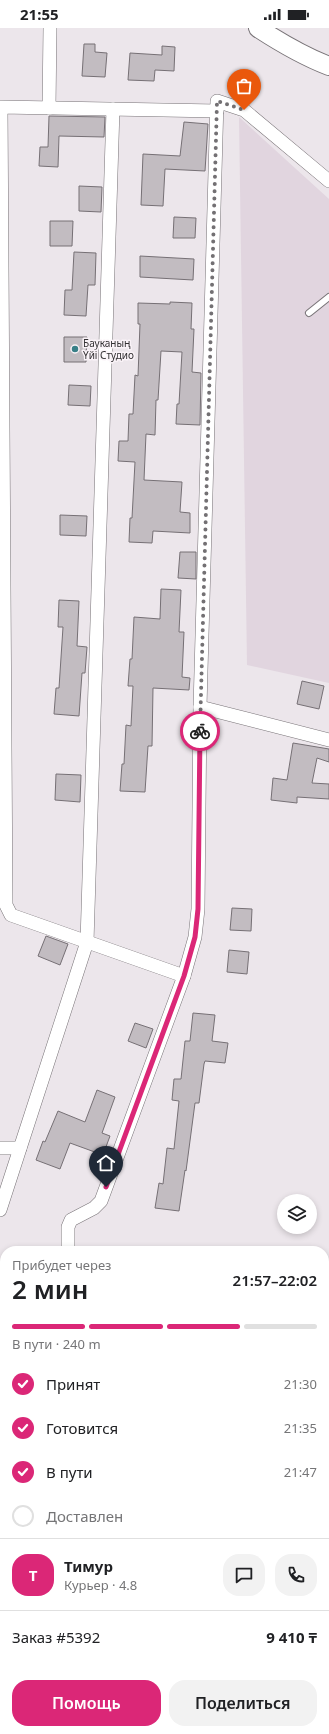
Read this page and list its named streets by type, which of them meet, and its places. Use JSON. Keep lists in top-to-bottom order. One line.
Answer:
{"places":["Бауканың Үйі Студио"],"page":{"status":"21:55","heading":["2 мин","Прибудет через","21:57–22:02"],"panel":["Тимур","Курьер · 4.8","Заказ #5392","9 410 ₸"],"bar":"В пути · 240 m","list":[["Принят","21:30"],["Готовится","21:35"],["В пути","21:47"],"Доставлен"],"round":"Т","buttons":["Помощь","Поделиться"]}}
